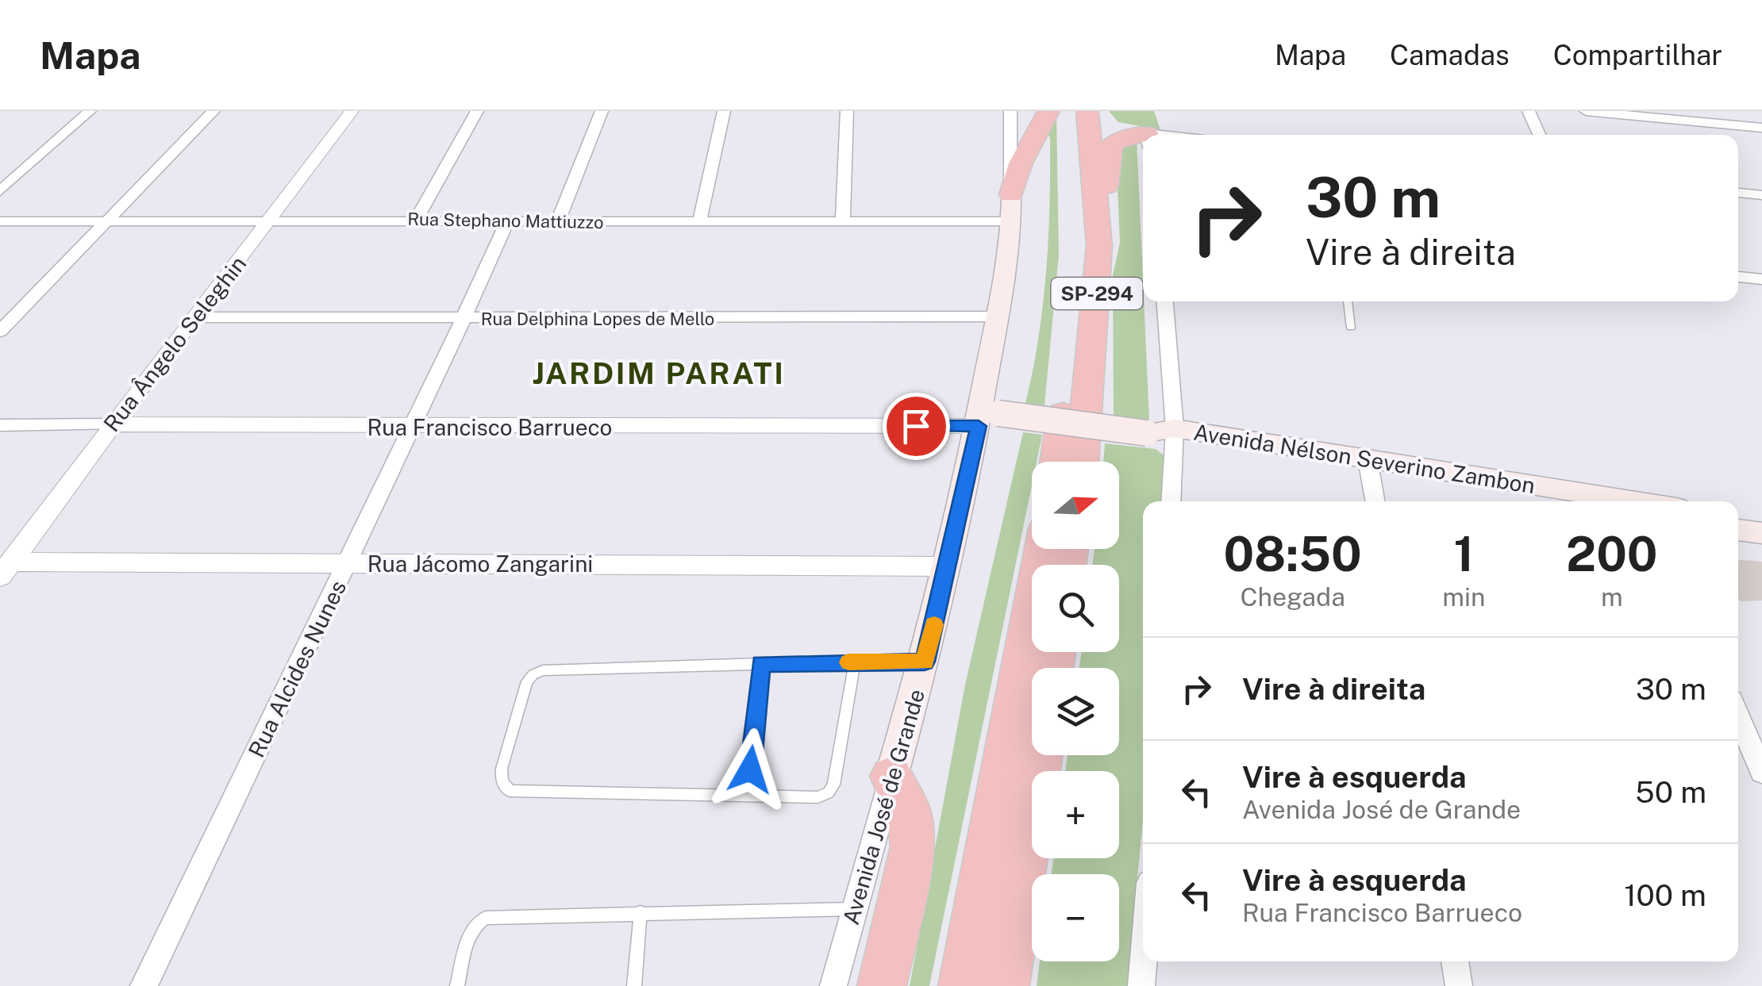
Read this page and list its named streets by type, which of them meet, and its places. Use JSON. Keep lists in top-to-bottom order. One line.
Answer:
{"streets":{"highway":["SP-294"],"main road":["Avenida Nélson Severino Zambon","Avenida José de Grande"],"street":["Rua Stephano Mattiuzzo","Rua Delphina Lopes de Mello","Rua Ângelo Seleghin","Rua Francisco Barrueco","Rua Jácomo Zangarini","Rua Alcides Nunes"]},"crossings":[["Rua Stephano Mattiuzzo","Rua Ângelo Seleghin"],["Rua Stephano Mattiuzzo","Rua Alcides Nunes"],["Rua Stephano Mattiuzzo","Avenida José de Grande"],["Rua Delphina Lopes de Mello","Rua Ângelo Seleghin"],["Rua Delphina Lopes de Mello","Rua Alcides Nunes"],["Rua Delphina Lopes de Mello","Avenida José de Grande"],["Rua Ângelo Seleghin","Rua Francisco Barrueco"],["Rua Ângelo Seleghin","Rua Jácomo Zangarini"],["Rua Francisco Barrueco","Avenida Nélson Severino Zambon"],["Rua Francisco Barrueco","Rua Alcides Nunes"],["Rua Francisco Barrueco","Avenida José de Grande"],["Avenida Nélson Severino Zambon","Avenida José de Grande"],["Rua Jácomo Zangarini","Rua Alcides Nunes"],["Rua Jácomo Zangarini","Avenida José de Grande"]],"districts":["JARDIM PARATI"],"north":"right","page":{"header":"Mapa","nav":["Mapa","Camadas","Compartilhar"],"turn":["30 m","Vire à direita"],"map_buttons":["+","−"],"eta":["08:50","Chegada","1","min","200","m"],"list":[{"name":"Vire à direita","value":"30 m"},{"name":"Vire à esquerda","note":"Avenida José de Grande","value":"50 m"},{"name":"Vire à esquerda","note":"Rua Francisco Barrueco","value":"100 m"}]}}
